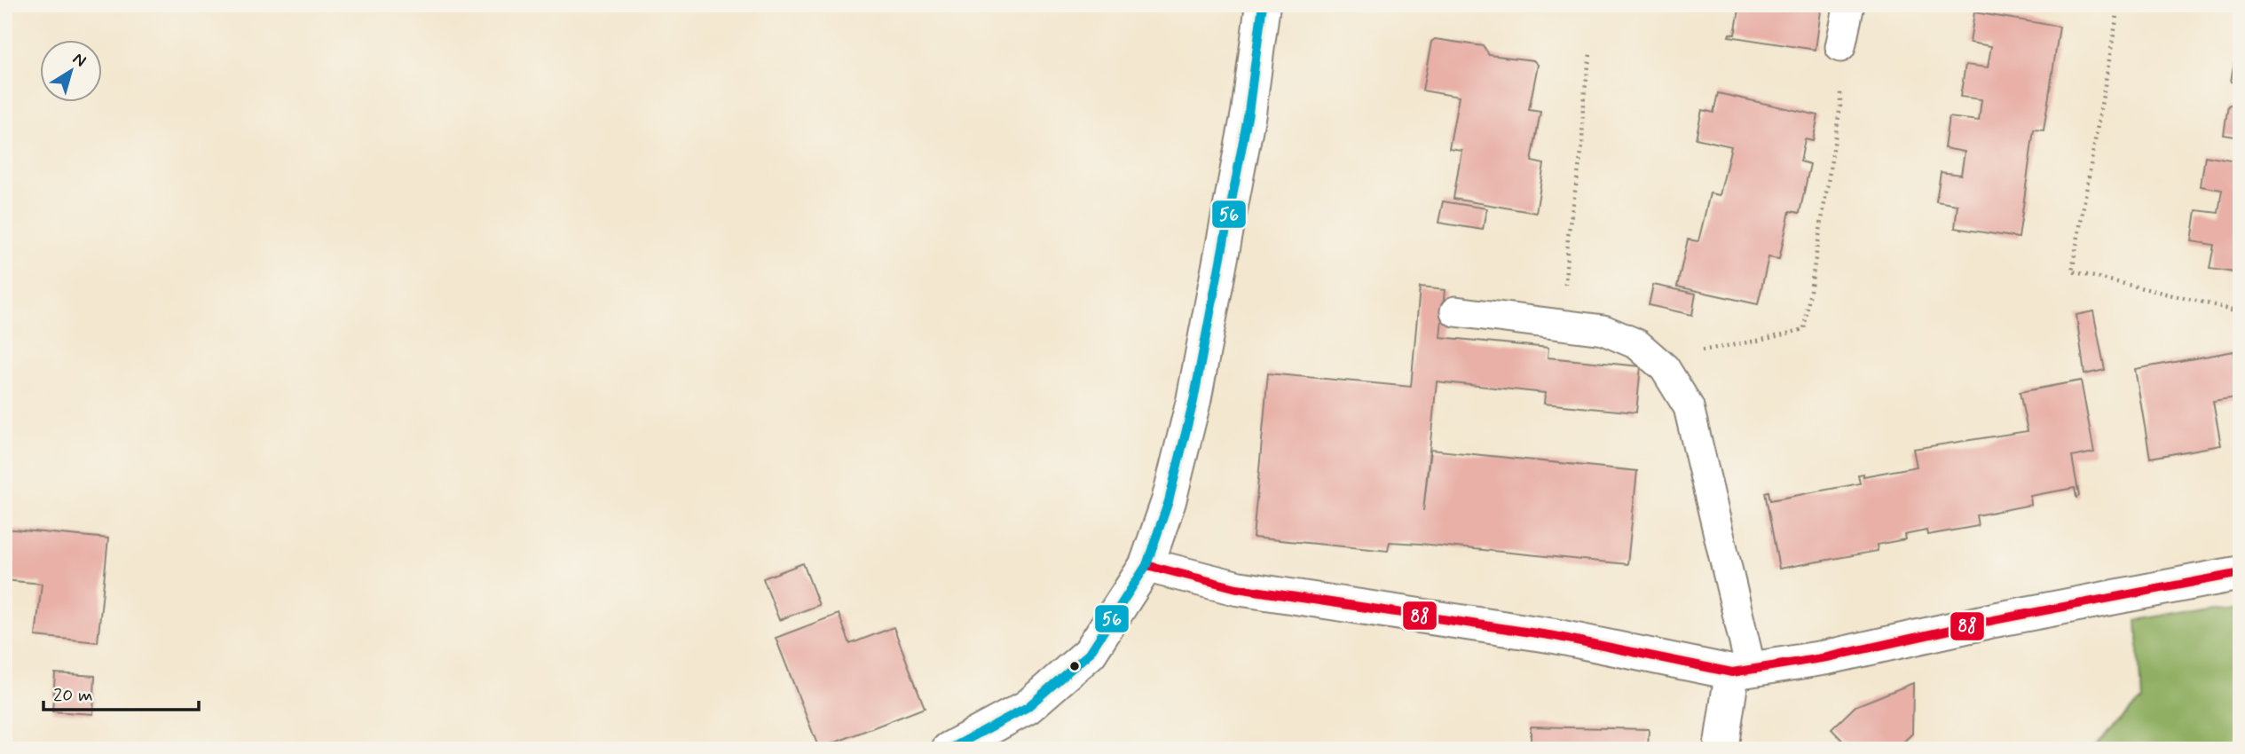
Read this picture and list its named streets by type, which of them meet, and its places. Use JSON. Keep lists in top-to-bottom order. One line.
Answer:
{"lines":["transit line 56","transit line 88"],"scale_bar":"20 m","north":"top right"}
